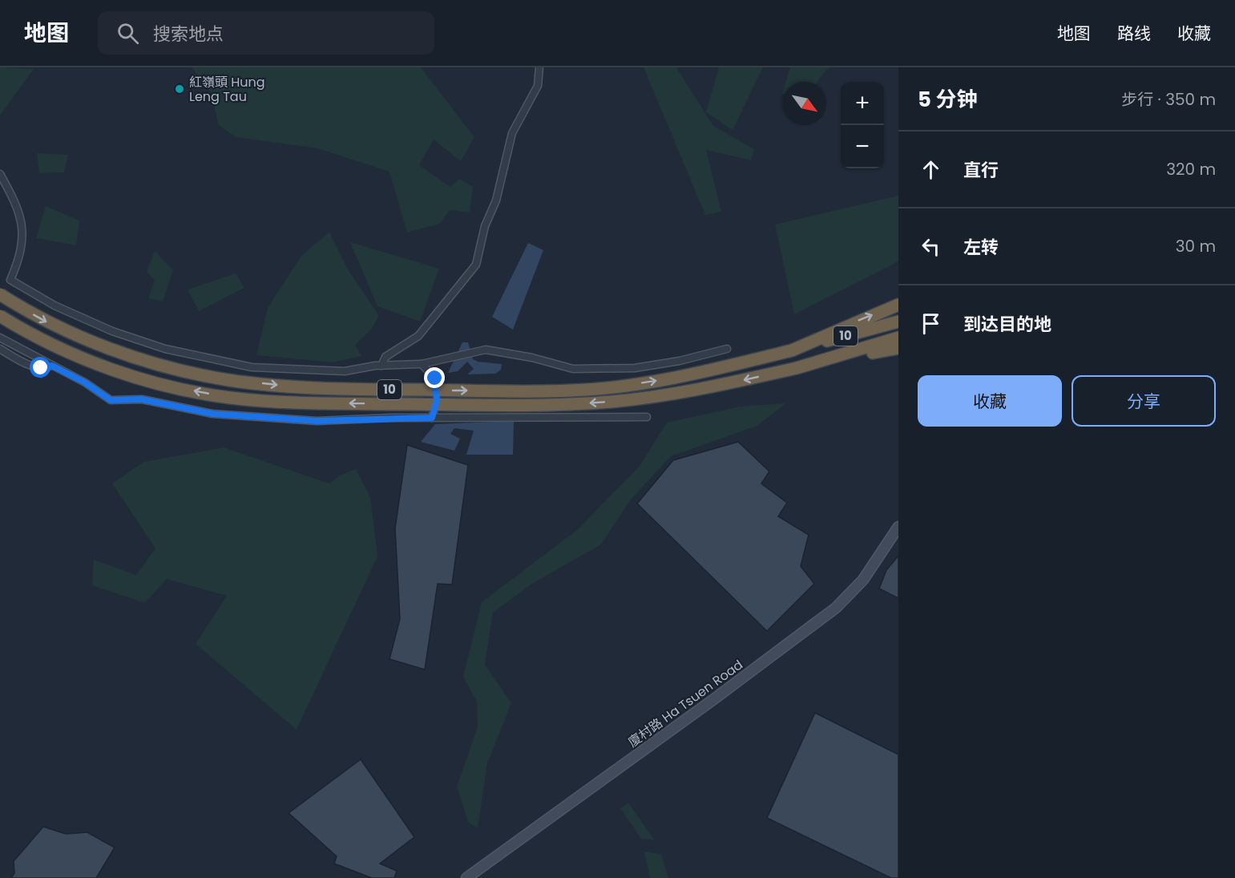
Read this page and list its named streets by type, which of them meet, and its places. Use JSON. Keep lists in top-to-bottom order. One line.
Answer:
{"streets":{"highway":["10"],"street":["廈村路 Ha Tsuen Road"]},"places":["紅嶺頭 Hung Leng Tau"],"north":"bottom right","page":{"header":"地图","search":"搜索地点","nav":["地图","路线","收藏"],"heading":["5 分钟","步行 · 350 m"],"map_buttons":["+","−"],"list":[["直行","320 m"],["左转","30 m"],"到达目的地"],"buttons":["收藏","分享"]}}
